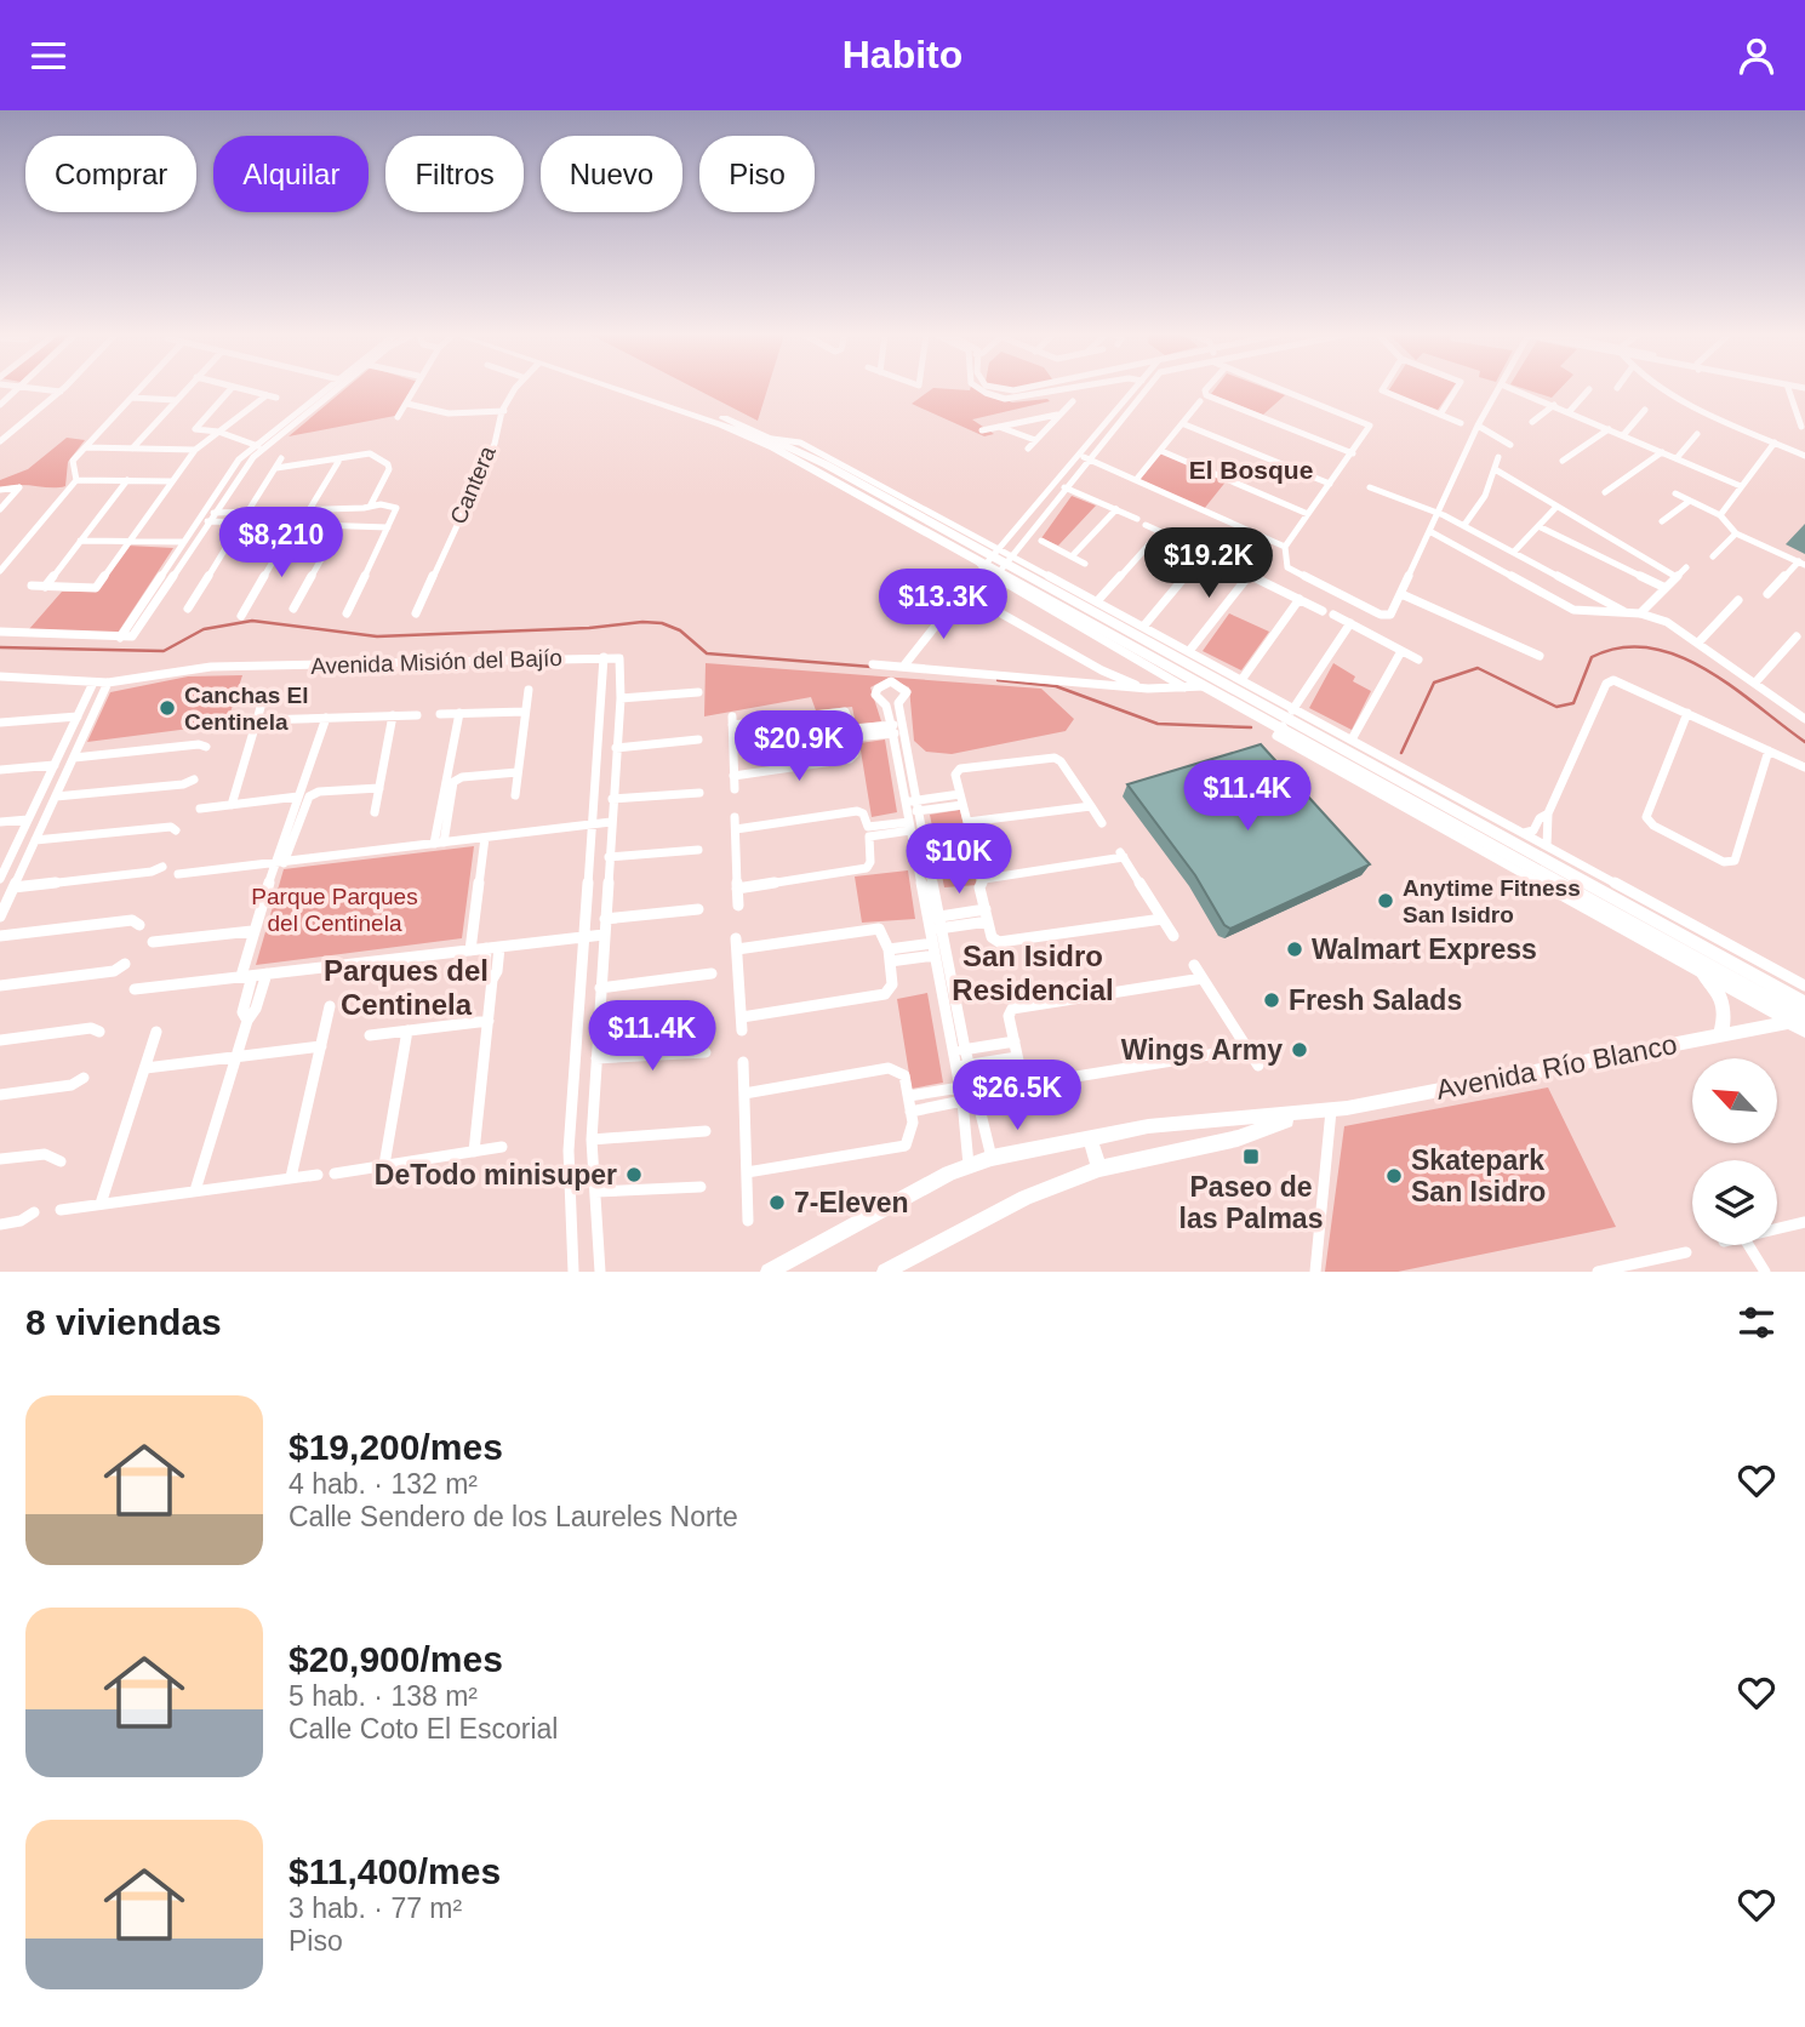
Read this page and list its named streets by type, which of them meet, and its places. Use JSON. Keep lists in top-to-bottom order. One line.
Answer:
{"streets":{"main road":["Avenida Río Blanco"],"street":["Cantera","Avenida Misión del Bajío"]},"districts":["El Bosque","San Isidro Residencial","Parques del Centinela"],"parks":["Parque Parques del Centinela"],"places":{"other":["Canchas El Centinela","Anytime Fitness San Isidro","Walmart Express","Fresh Salads","Wings Army","DeTodo minisuper","Skatepark San Isidro","7-Eleven"],"transit":["Paseo de las Palmas"]},"north":"top left","page":{"header":"Habito","chip":["Comprar","Alquilar","Filtros","Nuevo","Piso"],"price":["$8,210","$19.2K","$13.3K","$20.9K","$11.4K","$10K","$11.4K","$26.5K"],"heading":"8 viviendas","list":[{"name":"$19,200/mes","note":"4 hab. · 132 m² · Calle Sendero de los Laureles Norte"},{"name":"$20,900/mes","note":"5 hab. · 138 m² · Calle Coto El Escorial"},{"name":"$11,400/mes","note":"3 hab. · 77 m² · Piso"}]}}
